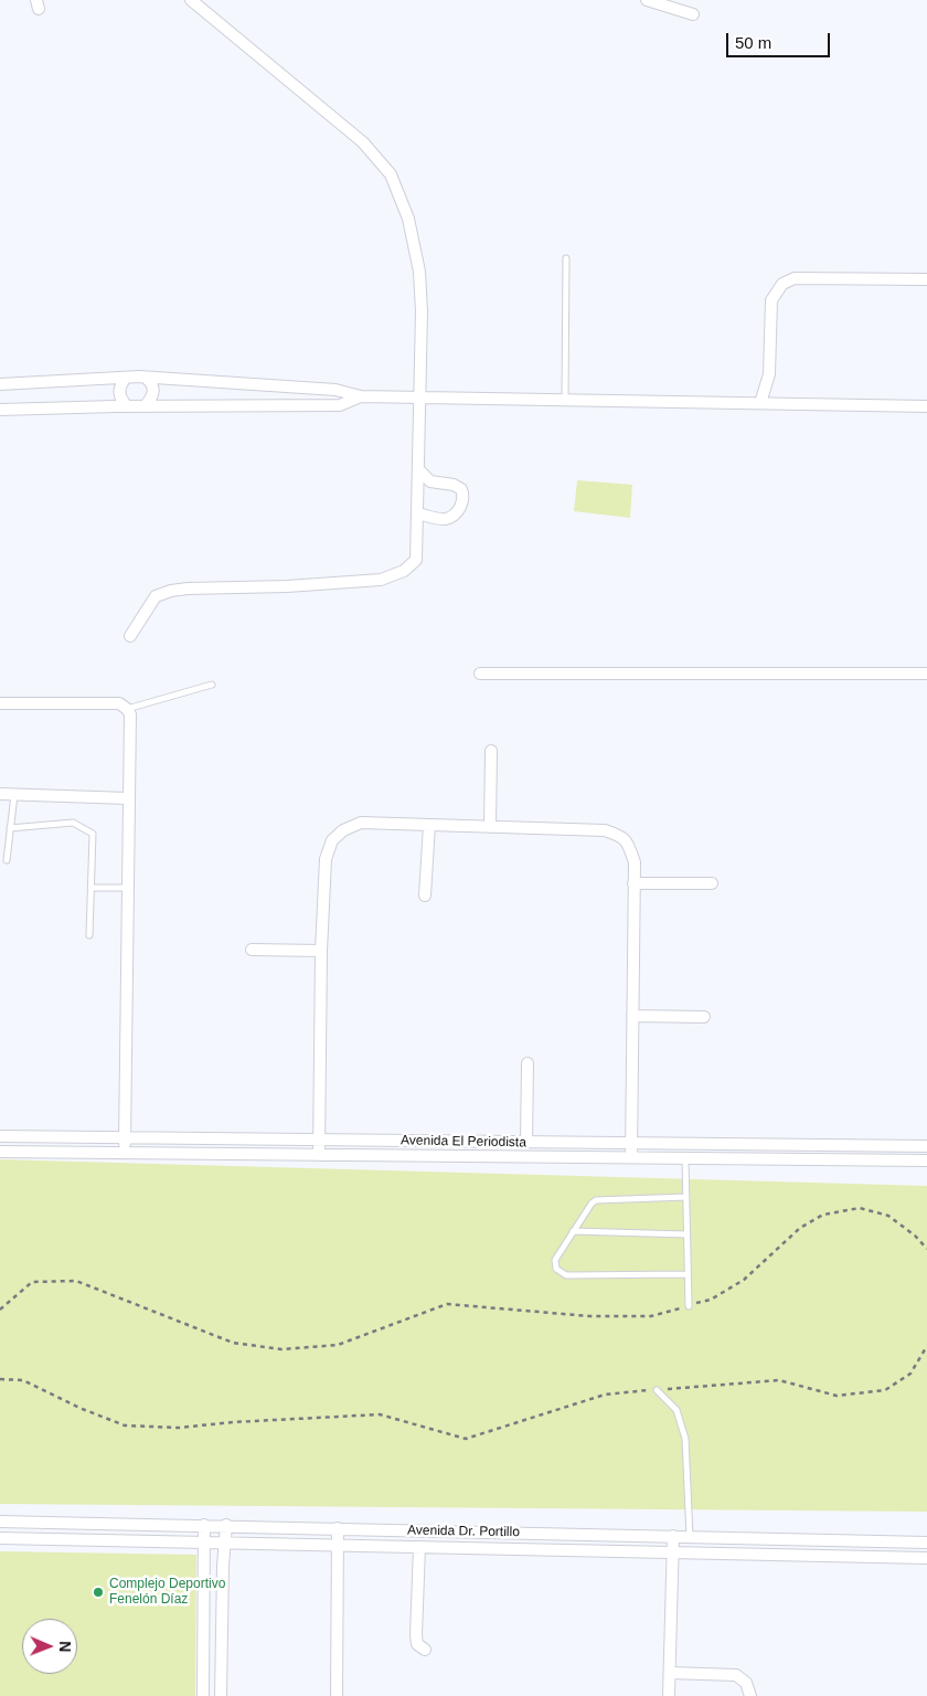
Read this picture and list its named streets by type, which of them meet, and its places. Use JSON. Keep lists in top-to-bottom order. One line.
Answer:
{"streets":{"street":["Avenida El Periodista","Avenida Dr. Portillo"]},"places":["Complejo Deportivo Fenelón Díaz"],"scale_bar":"50 m","north":"right"}
